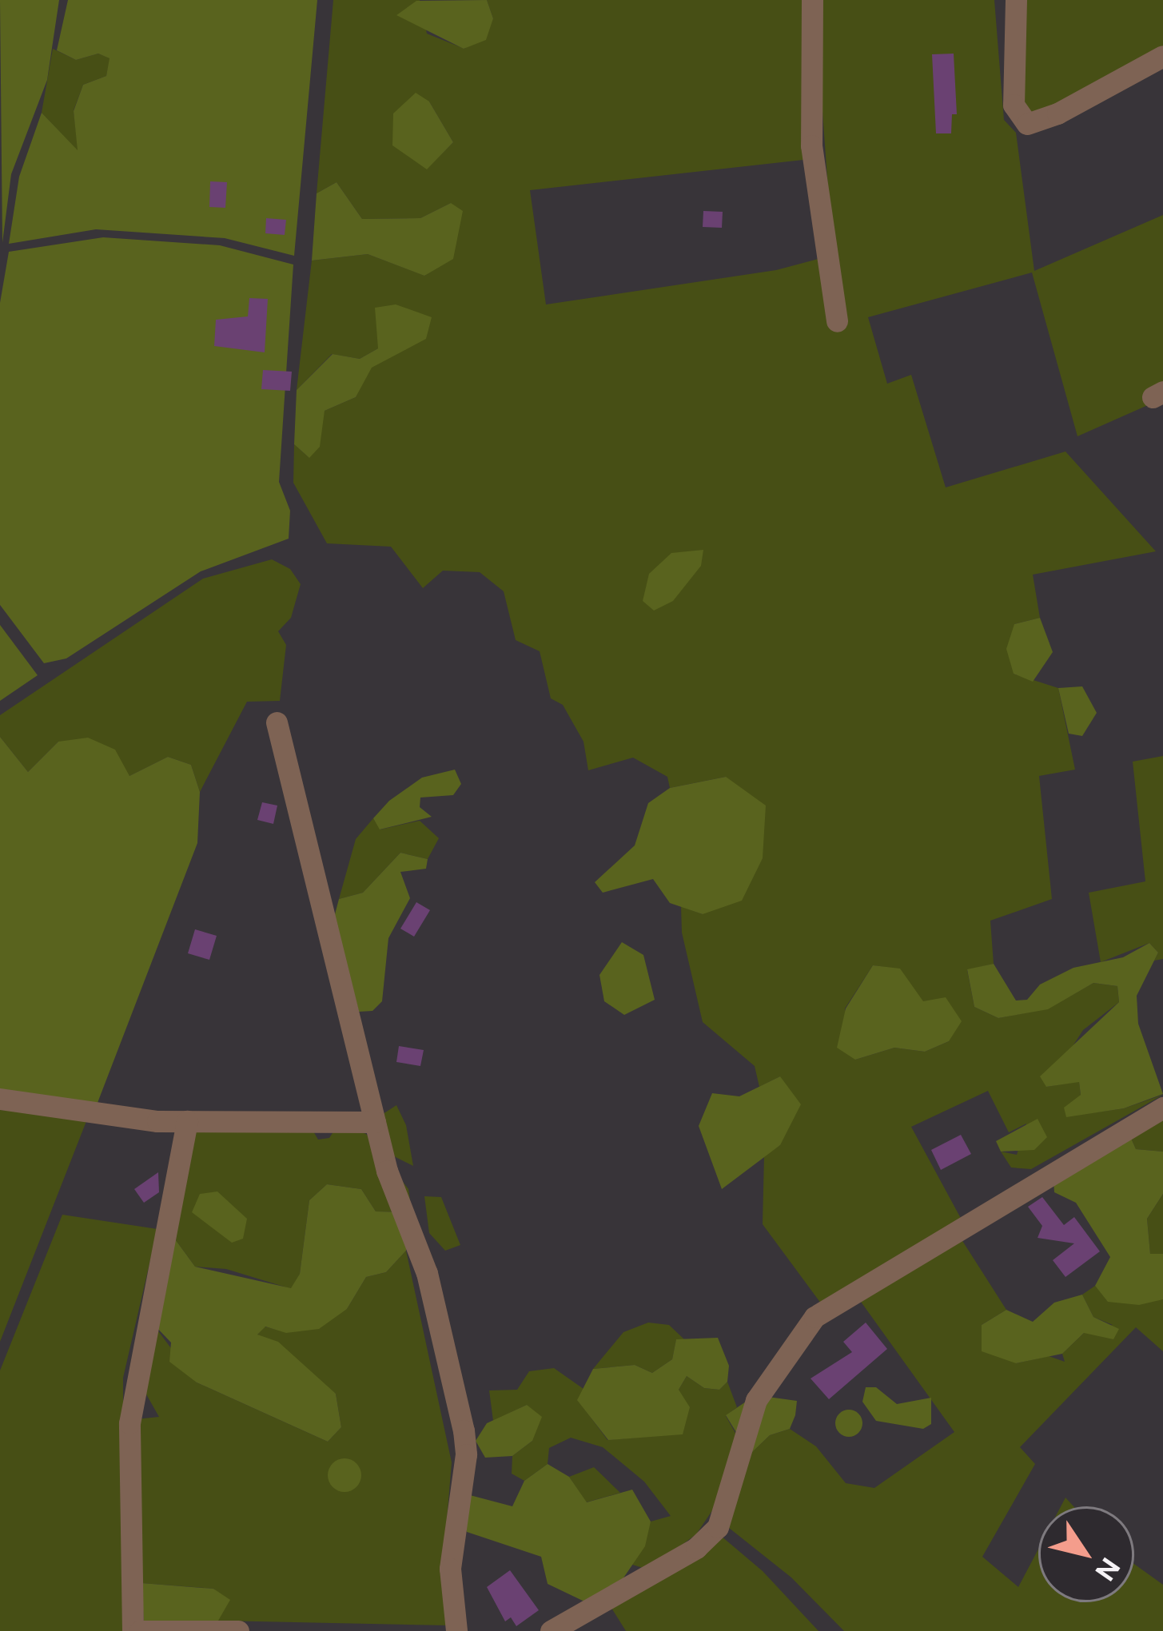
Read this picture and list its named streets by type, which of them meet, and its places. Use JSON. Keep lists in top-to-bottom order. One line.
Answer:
{"north":"bottom right"}
